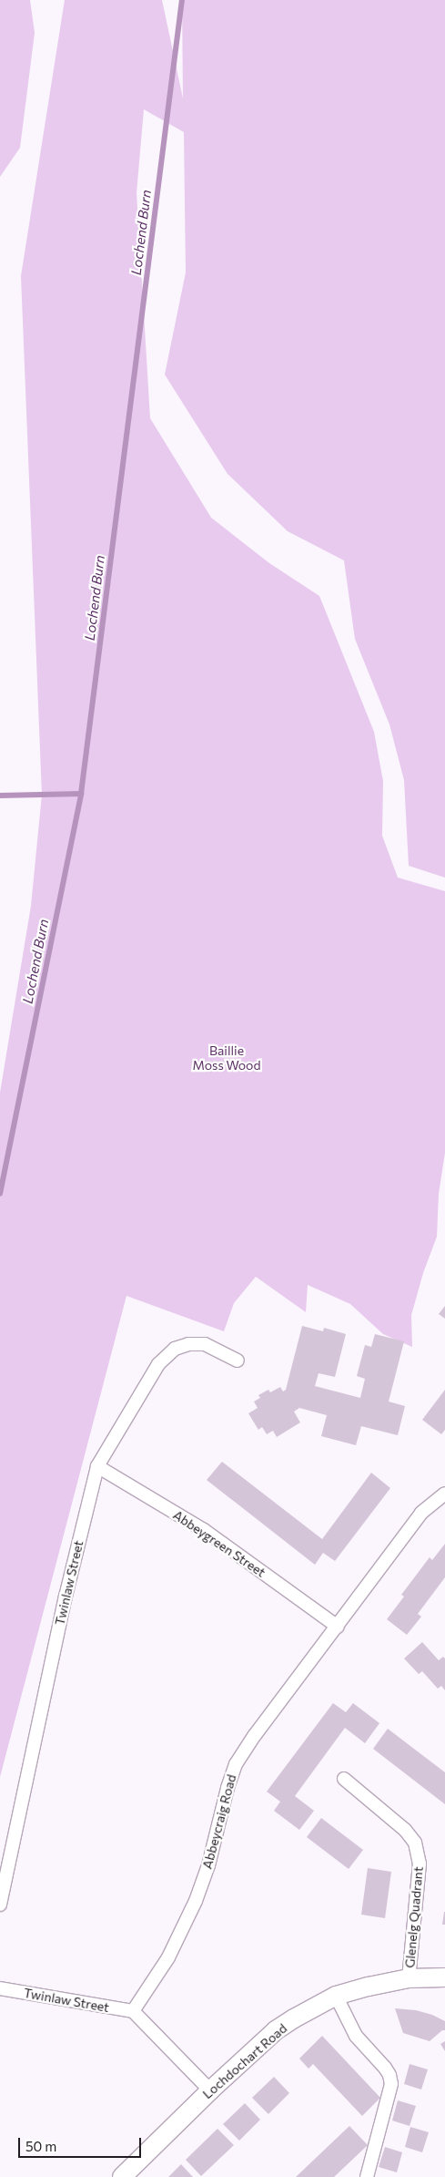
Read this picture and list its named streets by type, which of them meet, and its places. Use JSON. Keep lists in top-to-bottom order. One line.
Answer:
{"streets":{"street":["Abbeygreen Street","Twinlaw Street","Abbeycraig Road","Glenelg Quadrant","Lochdochart Road"]},"crossings":[["Abbeygreen Street","Twinlaw Street"],["Abbeygreen Street","Abbeycraig Road"],["Twinlaw Street","Abbeycraig Road"],["Glenelg Quadrant","Lochdochart Road"]],"water":["Lochend Burn"],"parks":["Baillie Moss Wood"],"scale_bar":"50 m"}
